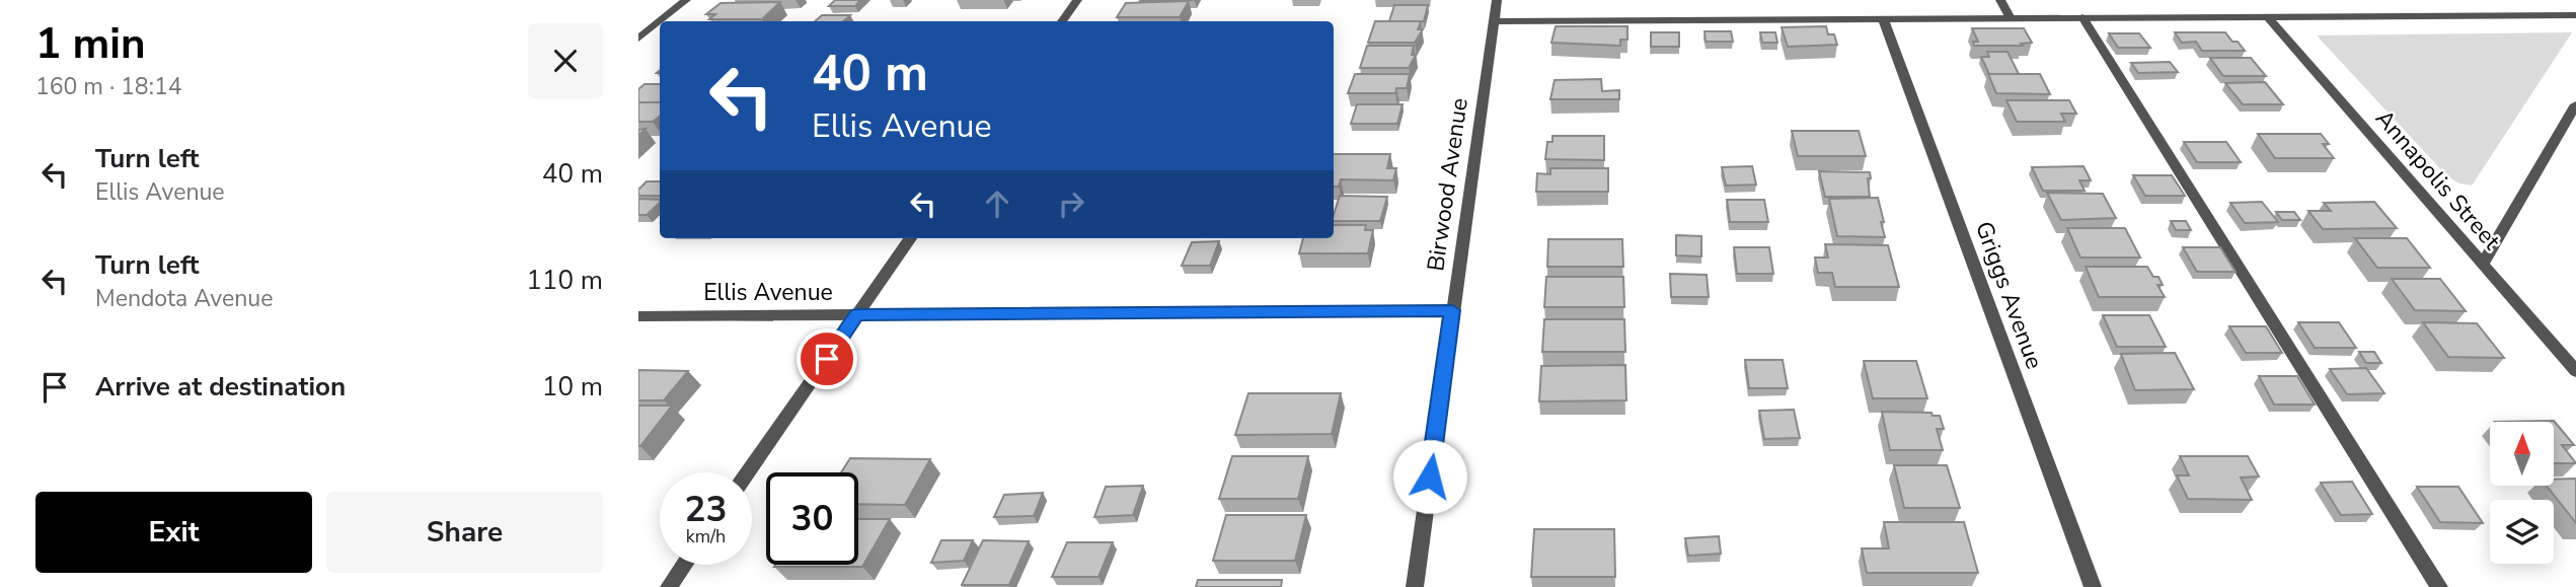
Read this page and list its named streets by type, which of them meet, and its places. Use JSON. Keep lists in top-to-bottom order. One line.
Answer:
{"streets":{"street":["Annapolis Street","Birwood Avenue","Ellis Avenue","Griggs Avenue"]},"crossings":[["Birwood Avenue","Ellis Avenue"]],"north":"top","page":{"heading":["1 min","160 m · 18:14"],"turn":["40 m","Ellis Avenue"],"list":[{"name":"Turn left","note":"Ellis Avenue","value":"40 m"},{"name":"Turn left","note":"Mendota Avenue","value":"110 m"},{"name":"Arrive at destination","value":"10 m"}],"speed":"23 km/h","limit":"30","buttons":["Exit","Share"]}}
